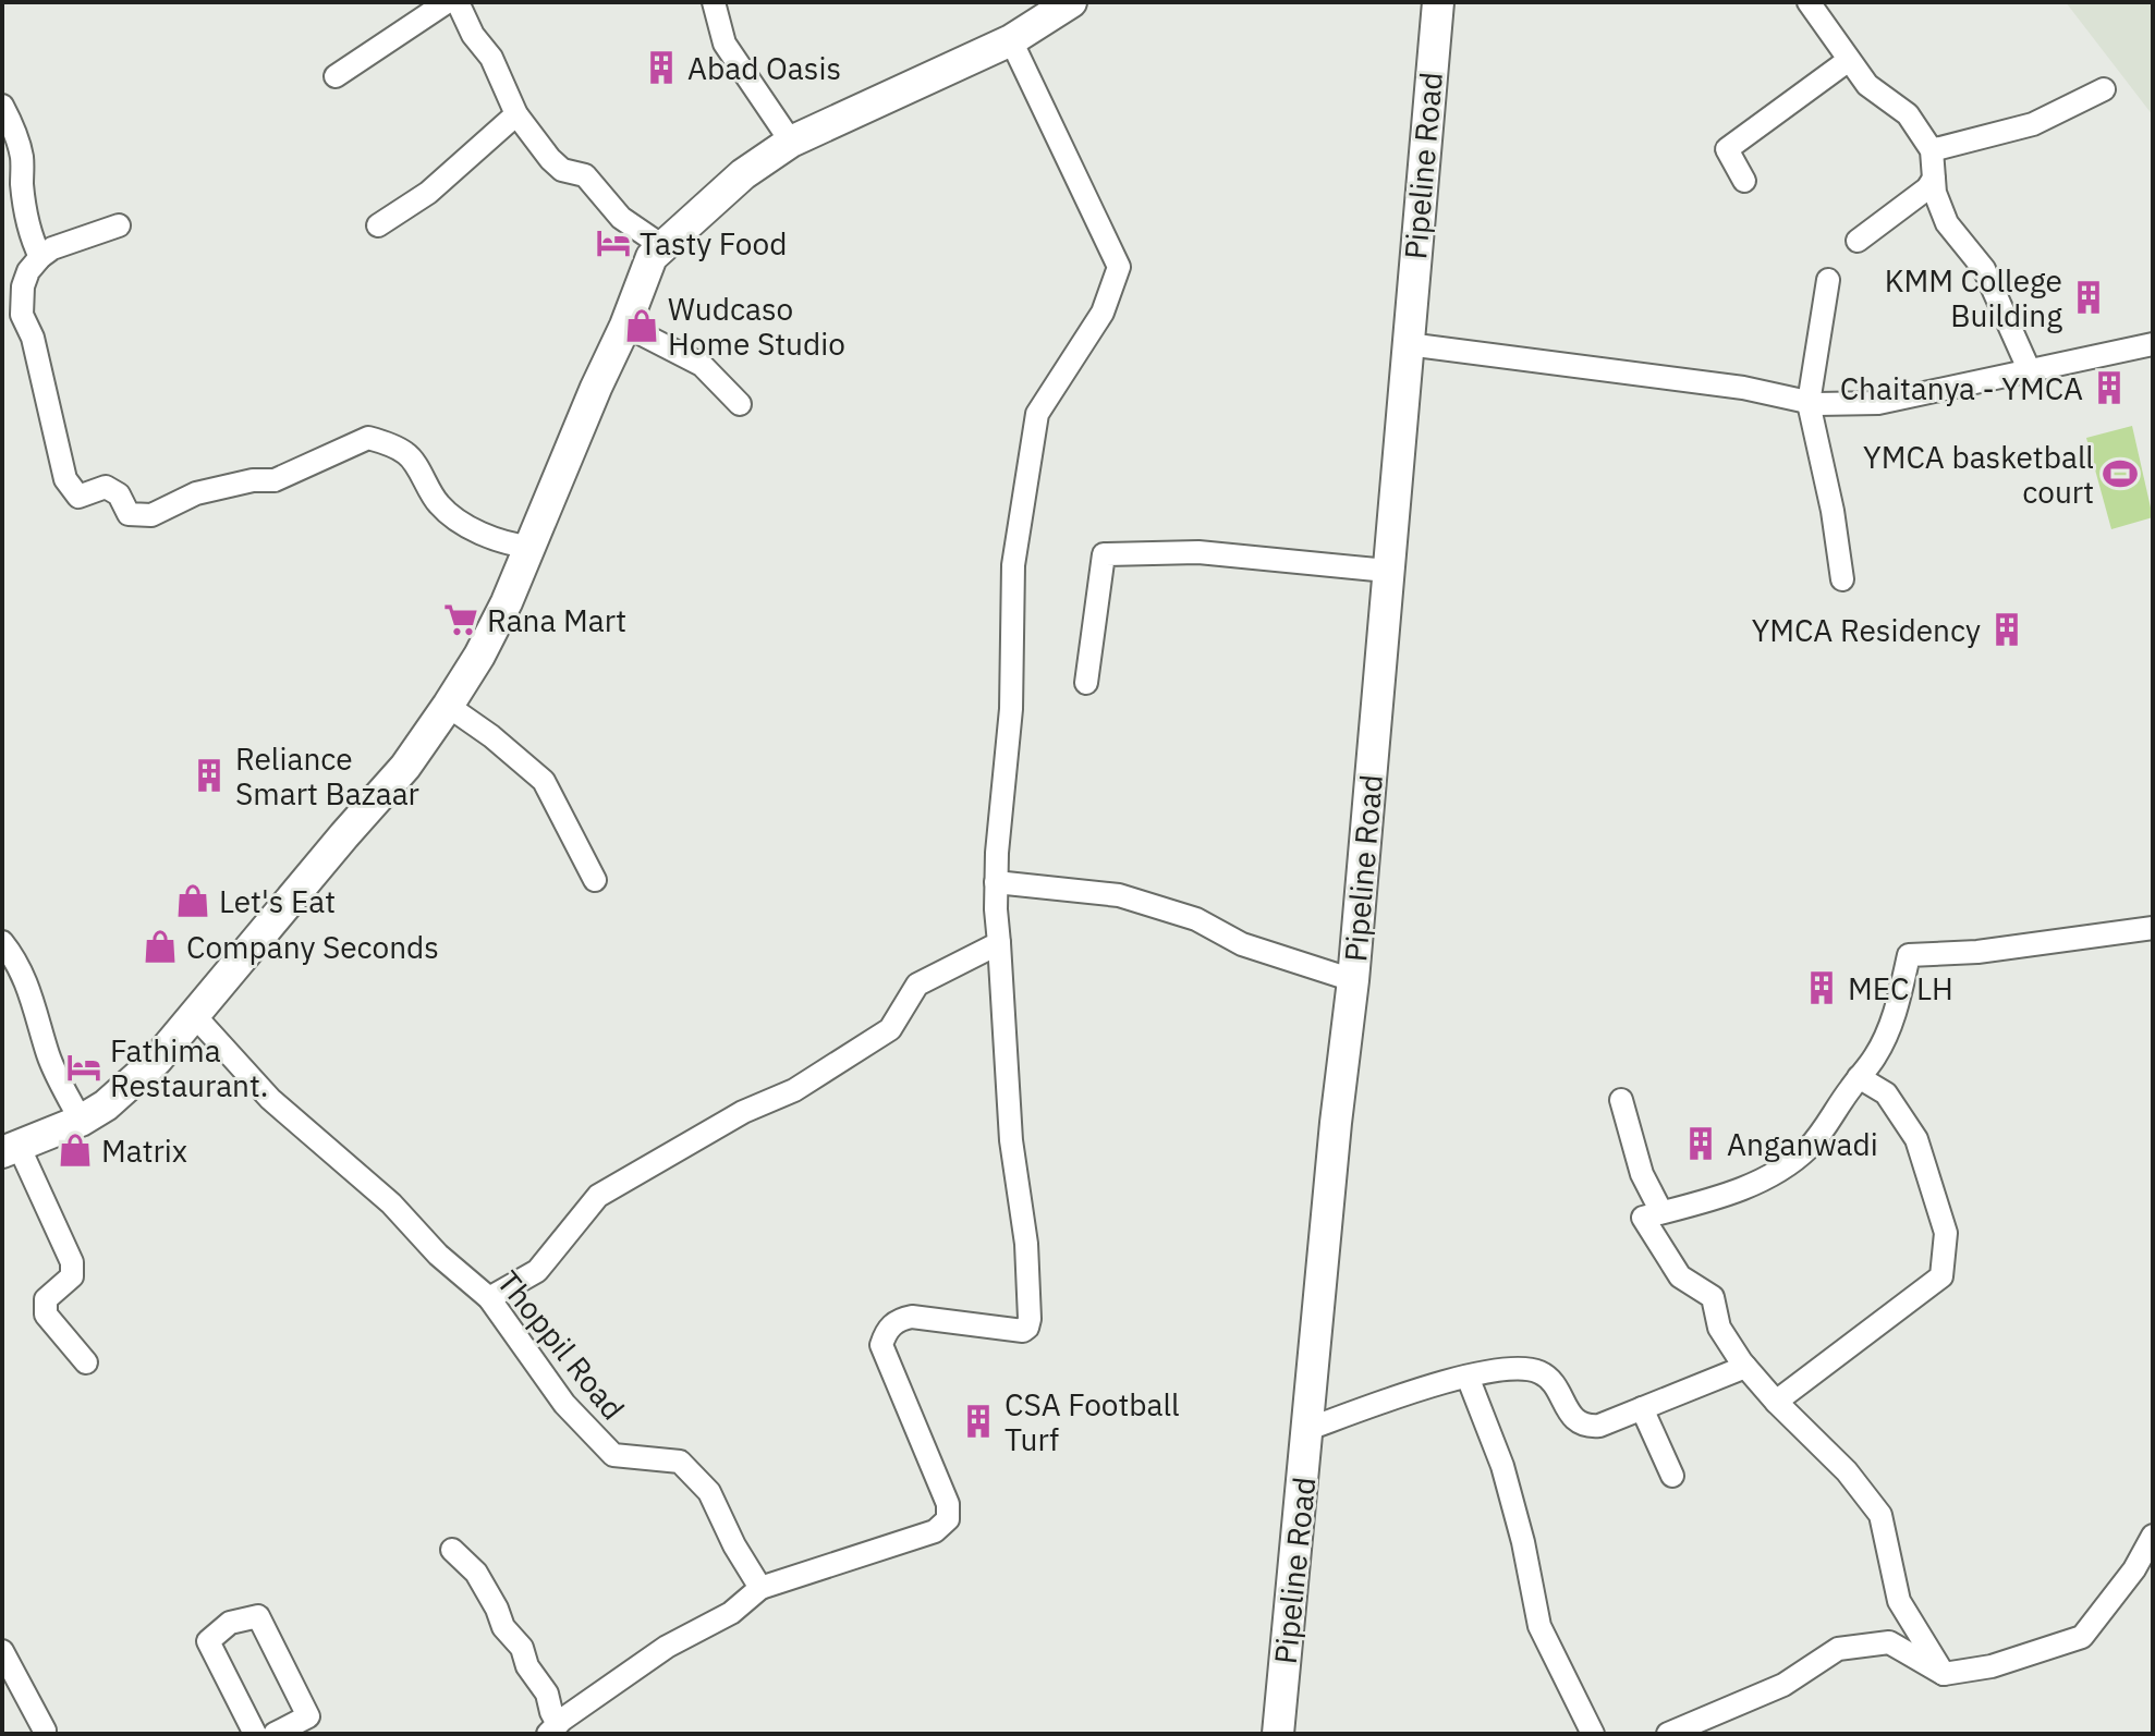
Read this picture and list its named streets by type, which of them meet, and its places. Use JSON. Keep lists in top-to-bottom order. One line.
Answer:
{"streets":{"street":["Pipeline Road","Thoppil Road"]},"places":{"building":["Abad Oasis","KMM College Building","Chaitanya - YMCA","YMCA Residency","Reliance Smart Bazaar","MEC LH","Anganwadi","CSA Football Turf"],"hotel":["Tasty Food","Fathima Restaurant."],"shop":["Wudcaso Home Studio","Let's Eat","Company Seconds","Matrix"],"sports":["YMCA basketball court"],"supermarket":["Rana Mart"]}}
